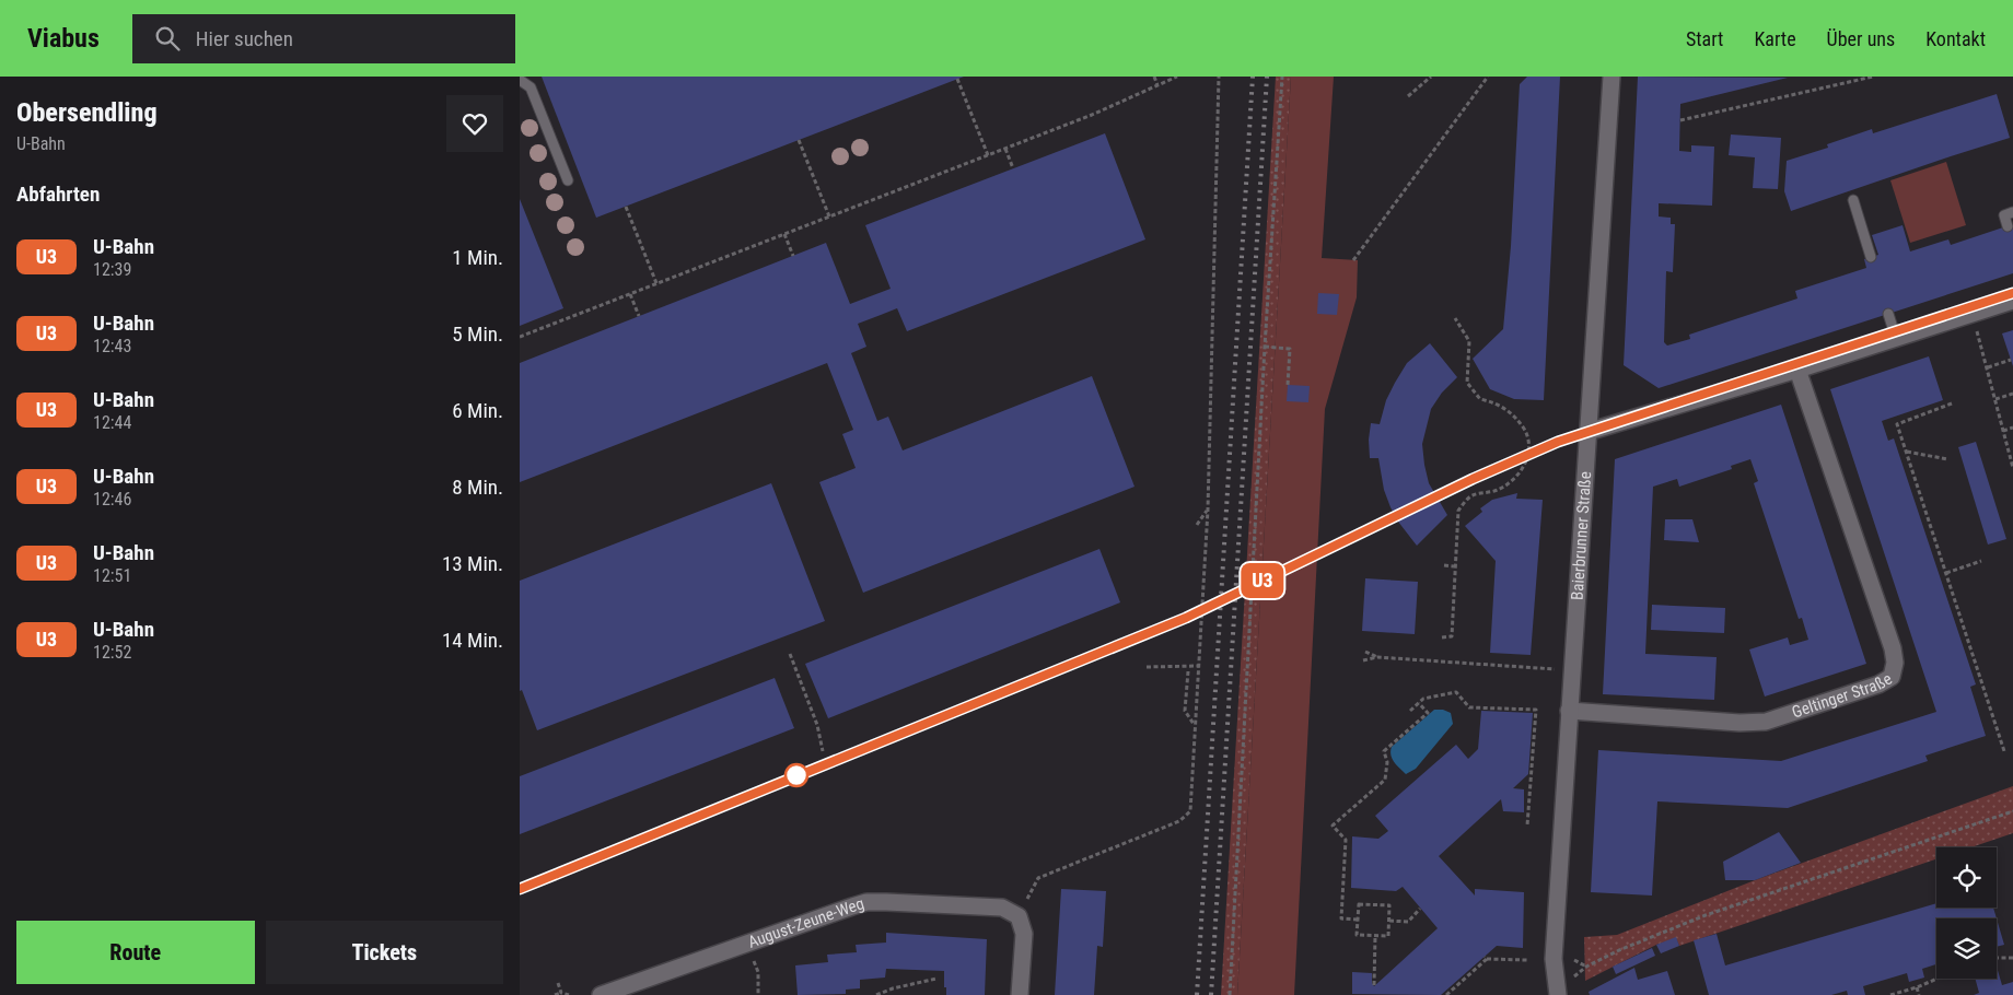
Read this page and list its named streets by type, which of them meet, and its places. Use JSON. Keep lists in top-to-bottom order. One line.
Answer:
{"streets":{"street":["Baierbrunner Straße","Geltinger Straße","August-Zeune-Weg"]},"crossings":[["Baierbrunner Straße","Geltinger Straße"]],"lines":["metro line U3"],"page":{"header":"Viabus","search":"Hier suchen","nav":["Start","Karte","Über uns","Kontakt"],"heading":[["Obersendling","U-Bahn"],"Abfahrten"],"on_map":"U3","list":[{"mark":"U3","name":"U-Bahn","note":"12:39","value":"1 Min."},{"mark":"U3","name":"U-Bahn","note":"12:43","value":"5 Min."},{"mark":"U3","name":"U-Bahn","note":"12:44","value":"6 Min."},{"mark":"U3","name":"U-Bahn","note":"12:46","value":"8 Min."},{"mark":"U3","name":"U-Bahn","note":"12:51","value":"13 Min."},{"mark":"U3","name":"U-Bahn","note":"12:52","value":"14 Min."}],"buttons":["Route","Tickets"]}}
